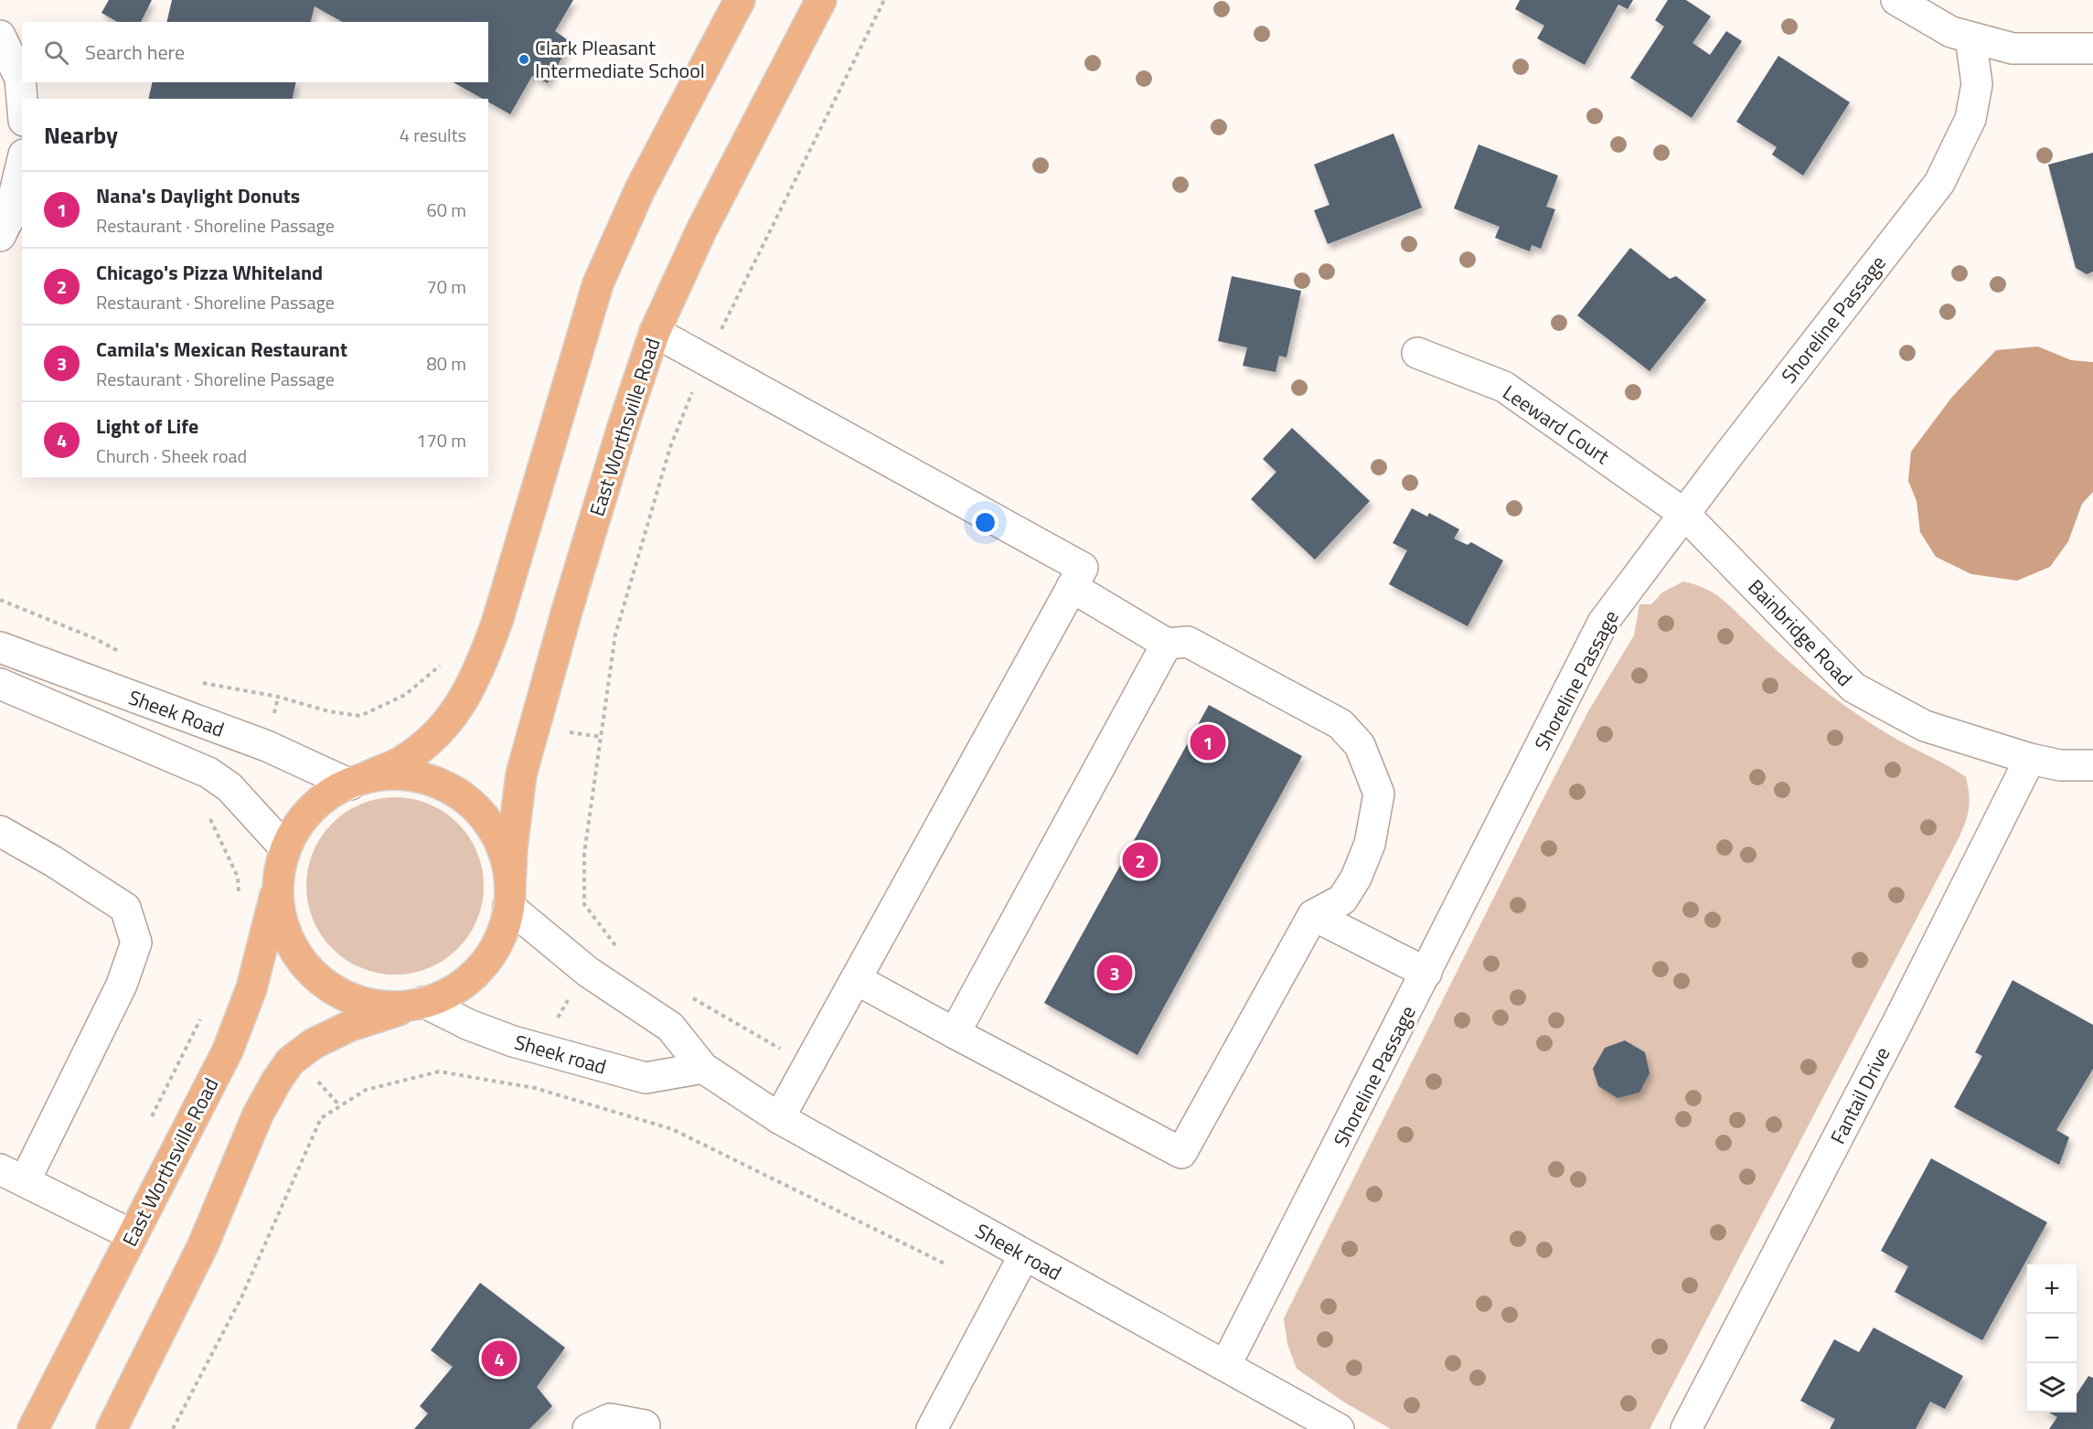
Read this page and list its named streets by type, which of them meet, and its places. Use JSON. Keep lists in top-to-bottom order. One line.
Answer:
{"streets":{"main road":["East Worthsville Road"],"street":["Shoreline Passage","Leeward Court","Bainbridge Road","Sheek Road","Sheek road","Fantail Drive"]},"crossings":[["Shoreline Passage","Leeward Court"],["Shoreline Passage","Bainbridge Road"],["Shoreline Passage","Sheek road"],["Leeward Court","Bainbridge Road"],["East Worthsville Road","Sheek road"],["Bainbridge Road","Fantail Drive"]],"places":["Clark Pleasant Intermediate School"],"page":{"search":"Search here","heading":["Nearby","4 results"],"list":[{"mark":"1","name":"Nana's Daylight Donuts","note":"Restaurant · Shoreline Passage","value":"60 m"},{"mark":"2","name":"Chicago's Pizza Whiteland","note":"Restaurant · Shoreline Passage","value":"70 m"},{"mark":"3","name":"Camila's Mexican Restaurant","note":"Restaurant · Shoreline Passage","value":"80 m"},{"mark":"4","name":"Light of Life","note":"Church · Sheek road","value":"170 m"}],"pins":["1","2","3","4"],"map_buttons":["+","−"]}}
